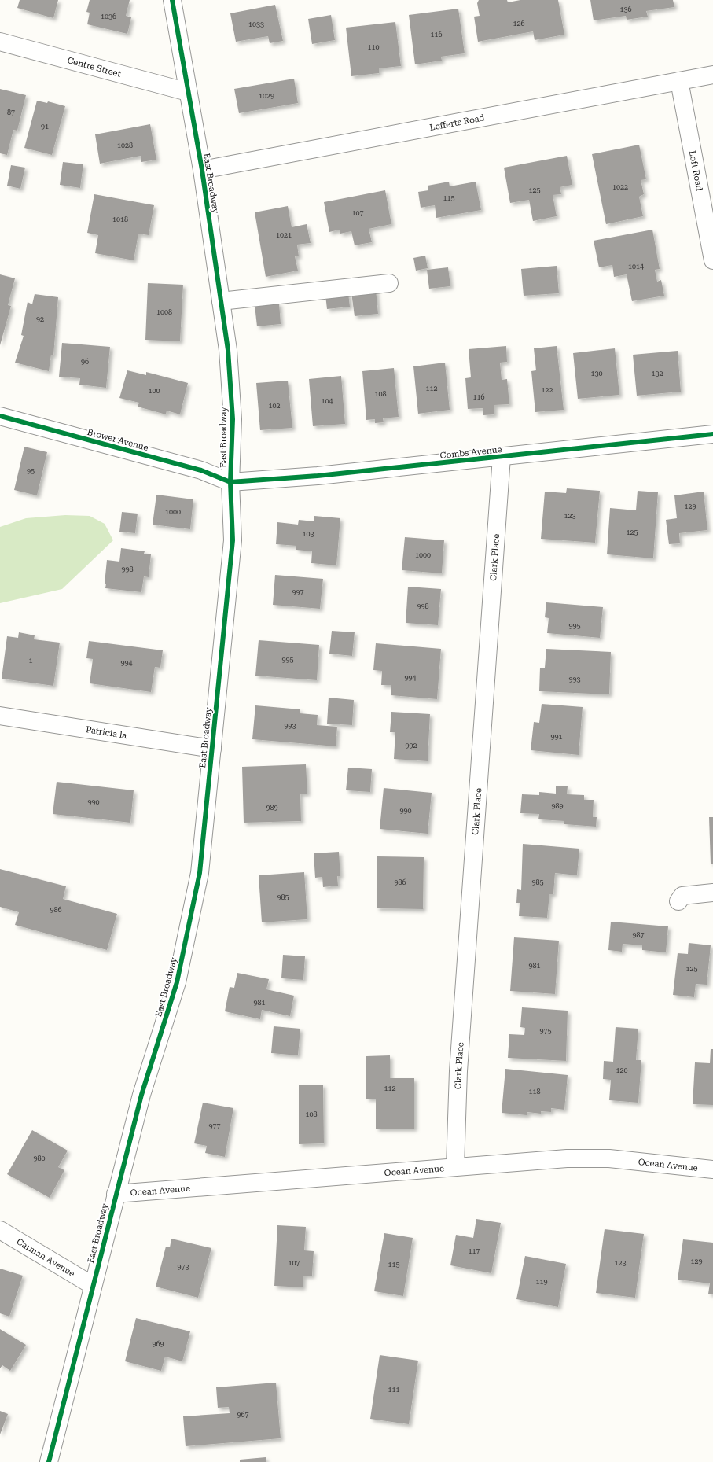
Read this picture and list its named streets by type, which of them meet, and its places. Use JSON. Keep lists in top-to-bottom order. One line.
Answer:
{"streets":{"street":["Centre Street","Lefferts Road","Loft Road","East Broadway","Brower Avenue","Combs Avenue","Clark Place","Patricia la","Ocean Avenue","Carman Avenue"]},"crossings":[["Centre Street","East Broadway"],["Lefferts Road","Loft Road"],["Lefferts Road","East Broadway"],["East Broadway","Brower Avenue"],["East Broadway","Combs Avenue"],["East Broadway","Patricia la"],["East Broadway","Ocean Avenue"],["East Broadway","Carman Avenue"],["Brower Avenue","Combs Avenue"],["Combs Avenue","Clark Place"],["Clark Place","Ocean Avenue"]],"house_numbers":["136","1036","126","1033","116","110","1029","87","91","1028","1022","125","115","107","1018","1021","1014","1008","92","96","130","132","112","122","100","108","116","104","102","95","129","1000","123","125","103","1000","998","997","998","995","995","1","994","994","993","993","991","992","990","989","989","990","986","985","985","986","987","981","125","981","975","120","112","118","108","977","980","117","129","107","123","115","973","119","969","111","967"]}
